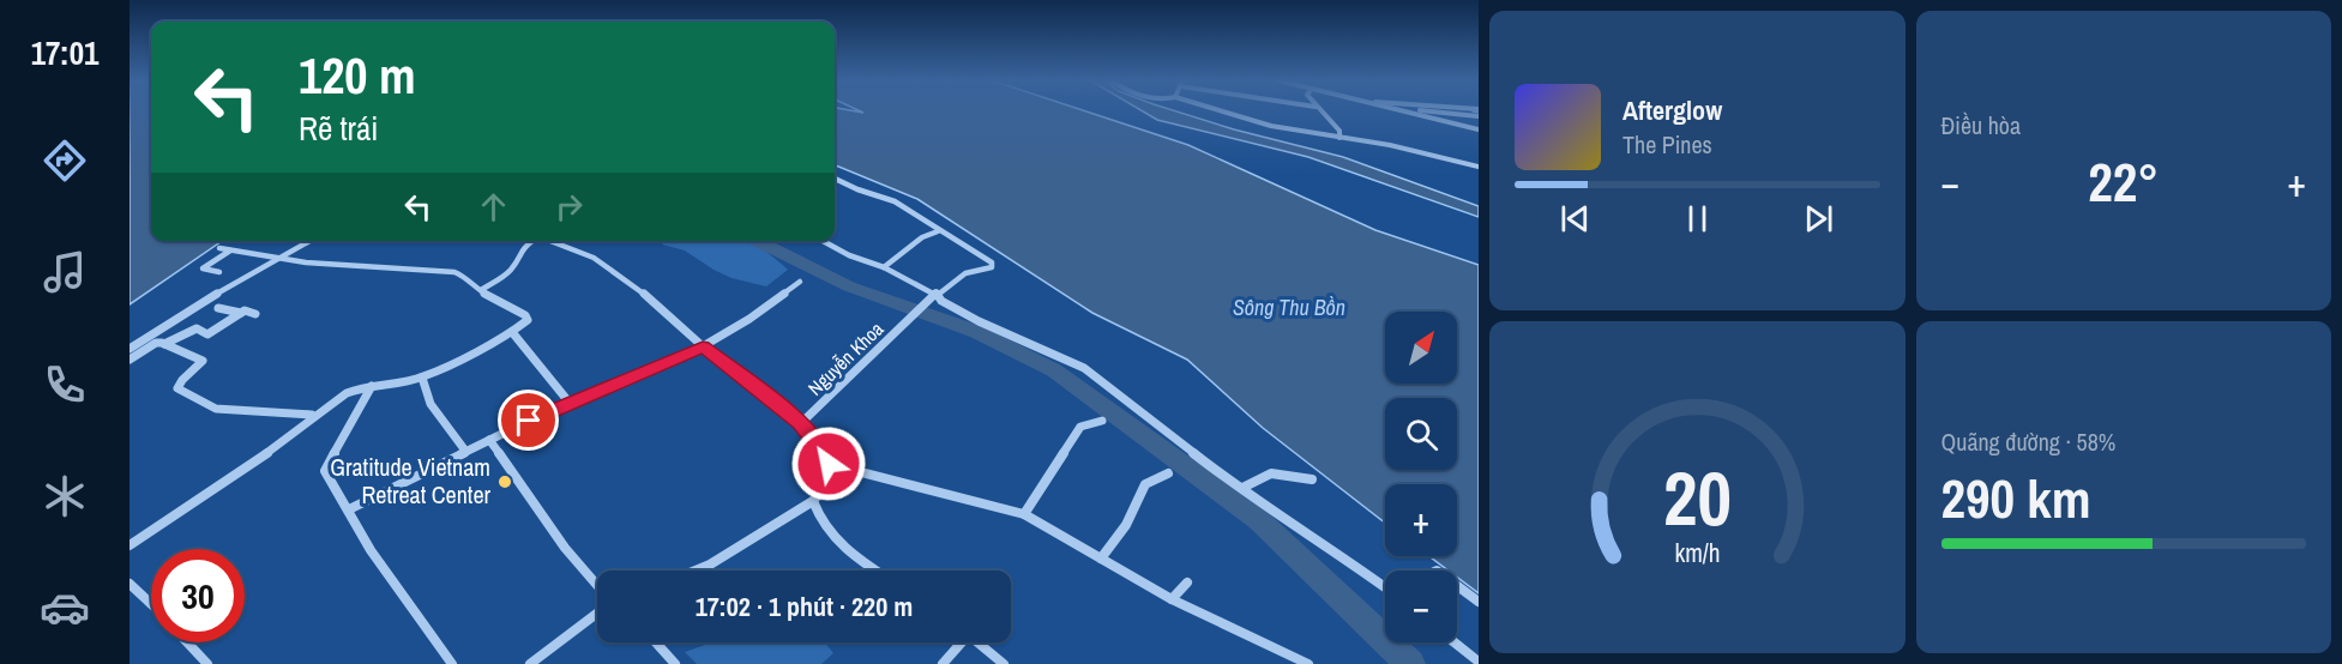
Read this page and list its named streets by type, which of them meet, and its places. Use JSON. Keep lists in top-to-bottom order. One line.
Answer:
{"streets":{"street":["Nguyễn Khoa"]},"water":["Sông Thu Bồn"],"places":["Gratitude Vietnam Retreat Center"],"north":"top right","page":{"tabs":"17:01","tile":["Điều hòa",["Quãng đường · 58%","290 km"]],"turn":["120 m","Rẽ trái"],"song":["Afterglow","The Pines"],"heat":["−","22°","+"],"map_buttons":["+","−"],"limit":"30","trip":"17:02 · 1 phút · 220 m","gauge":["20","km/h"]}}
